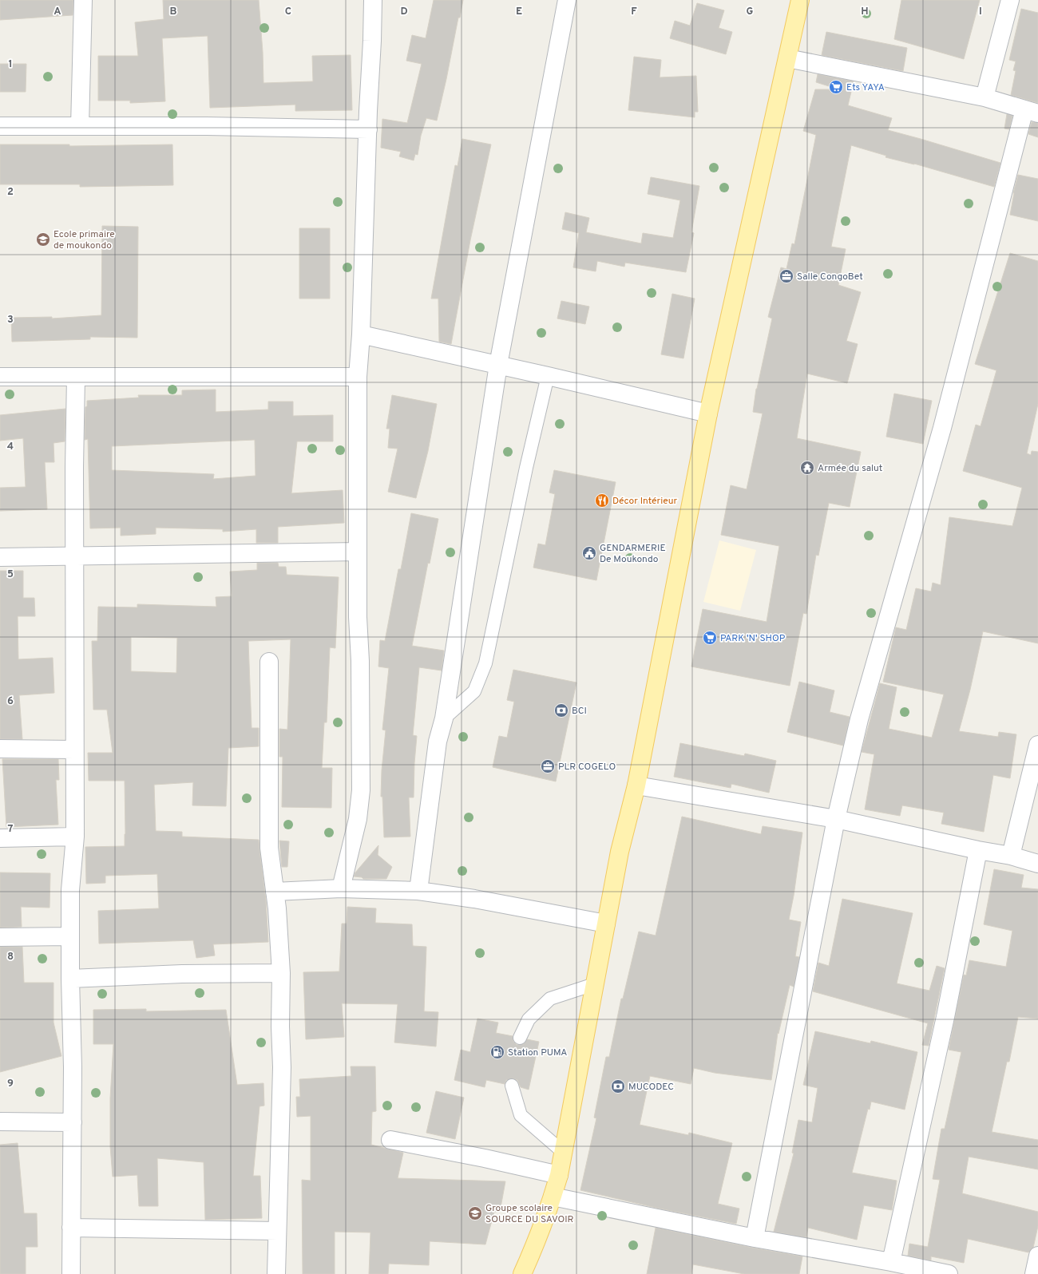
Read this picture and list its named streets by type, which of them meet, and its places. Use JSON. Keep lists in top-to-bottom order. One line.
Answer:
{"places":{"supermarket":["Ets YAYA","PARK 'N' SHOP"],"school or university":["Ecole primaire de moukondo","Groupe scolaire SOURCE DU SAVOIR"],"office":["Salle CongoBet","PLR COGELO"],"temple":["Armée du salut"],"restaurant":["Décor Intérieur"],"public building":["GENDARMERIE De Moukondo"],"bank":["BCI","MUCODEC"],"fuel station":["Station PUMA"]},"grid":{"columns":["A","B","C","D","E","F","G","H","I"],"rows":["1","2","3","4","5","6","7","8","9"]}}
